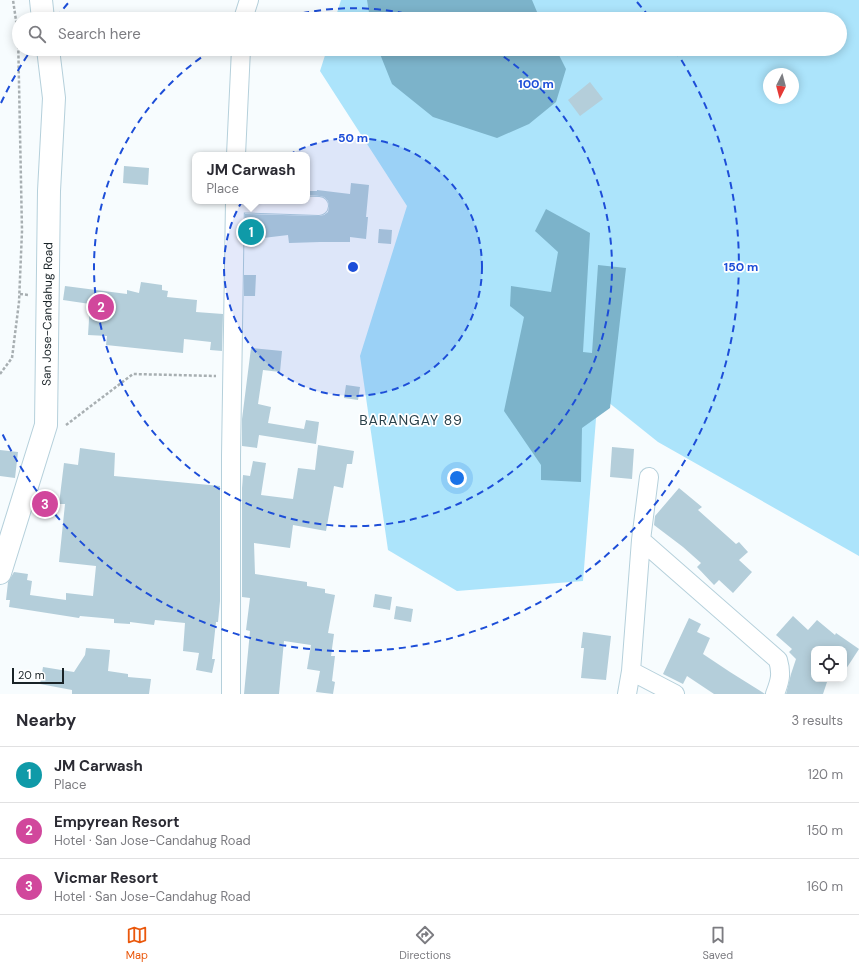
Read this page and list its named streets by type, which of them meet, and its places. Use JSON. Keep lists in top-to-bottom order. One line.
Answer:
{"streets":{"street":["San Jose-Candahug Road"]},"districts":["BARANGAY 89"],"scale_bar":"20 m","north":"bottom","page":{"search":"Search here","popup":["JM Carwash","Place"],"pins":["1","2","3"],"scale":"20 m","heading":["Nearby","3 results"],"list":[{"mark":"1","name":"JM Carwash","note":"Place","value":"120 m"},{"mark":"2","name":"Empyrean Resort","note":"Hotel · San Jose-Candahug Road","value":"150 m"},{"mark":"3","name":"Vicmar Resort","note":"Hotel · San Jose-Candahug Road","value":"160 m"}],"nav":["Map","Directions","Saved"]},"rings":["100 m","50 m","150 m"]}
